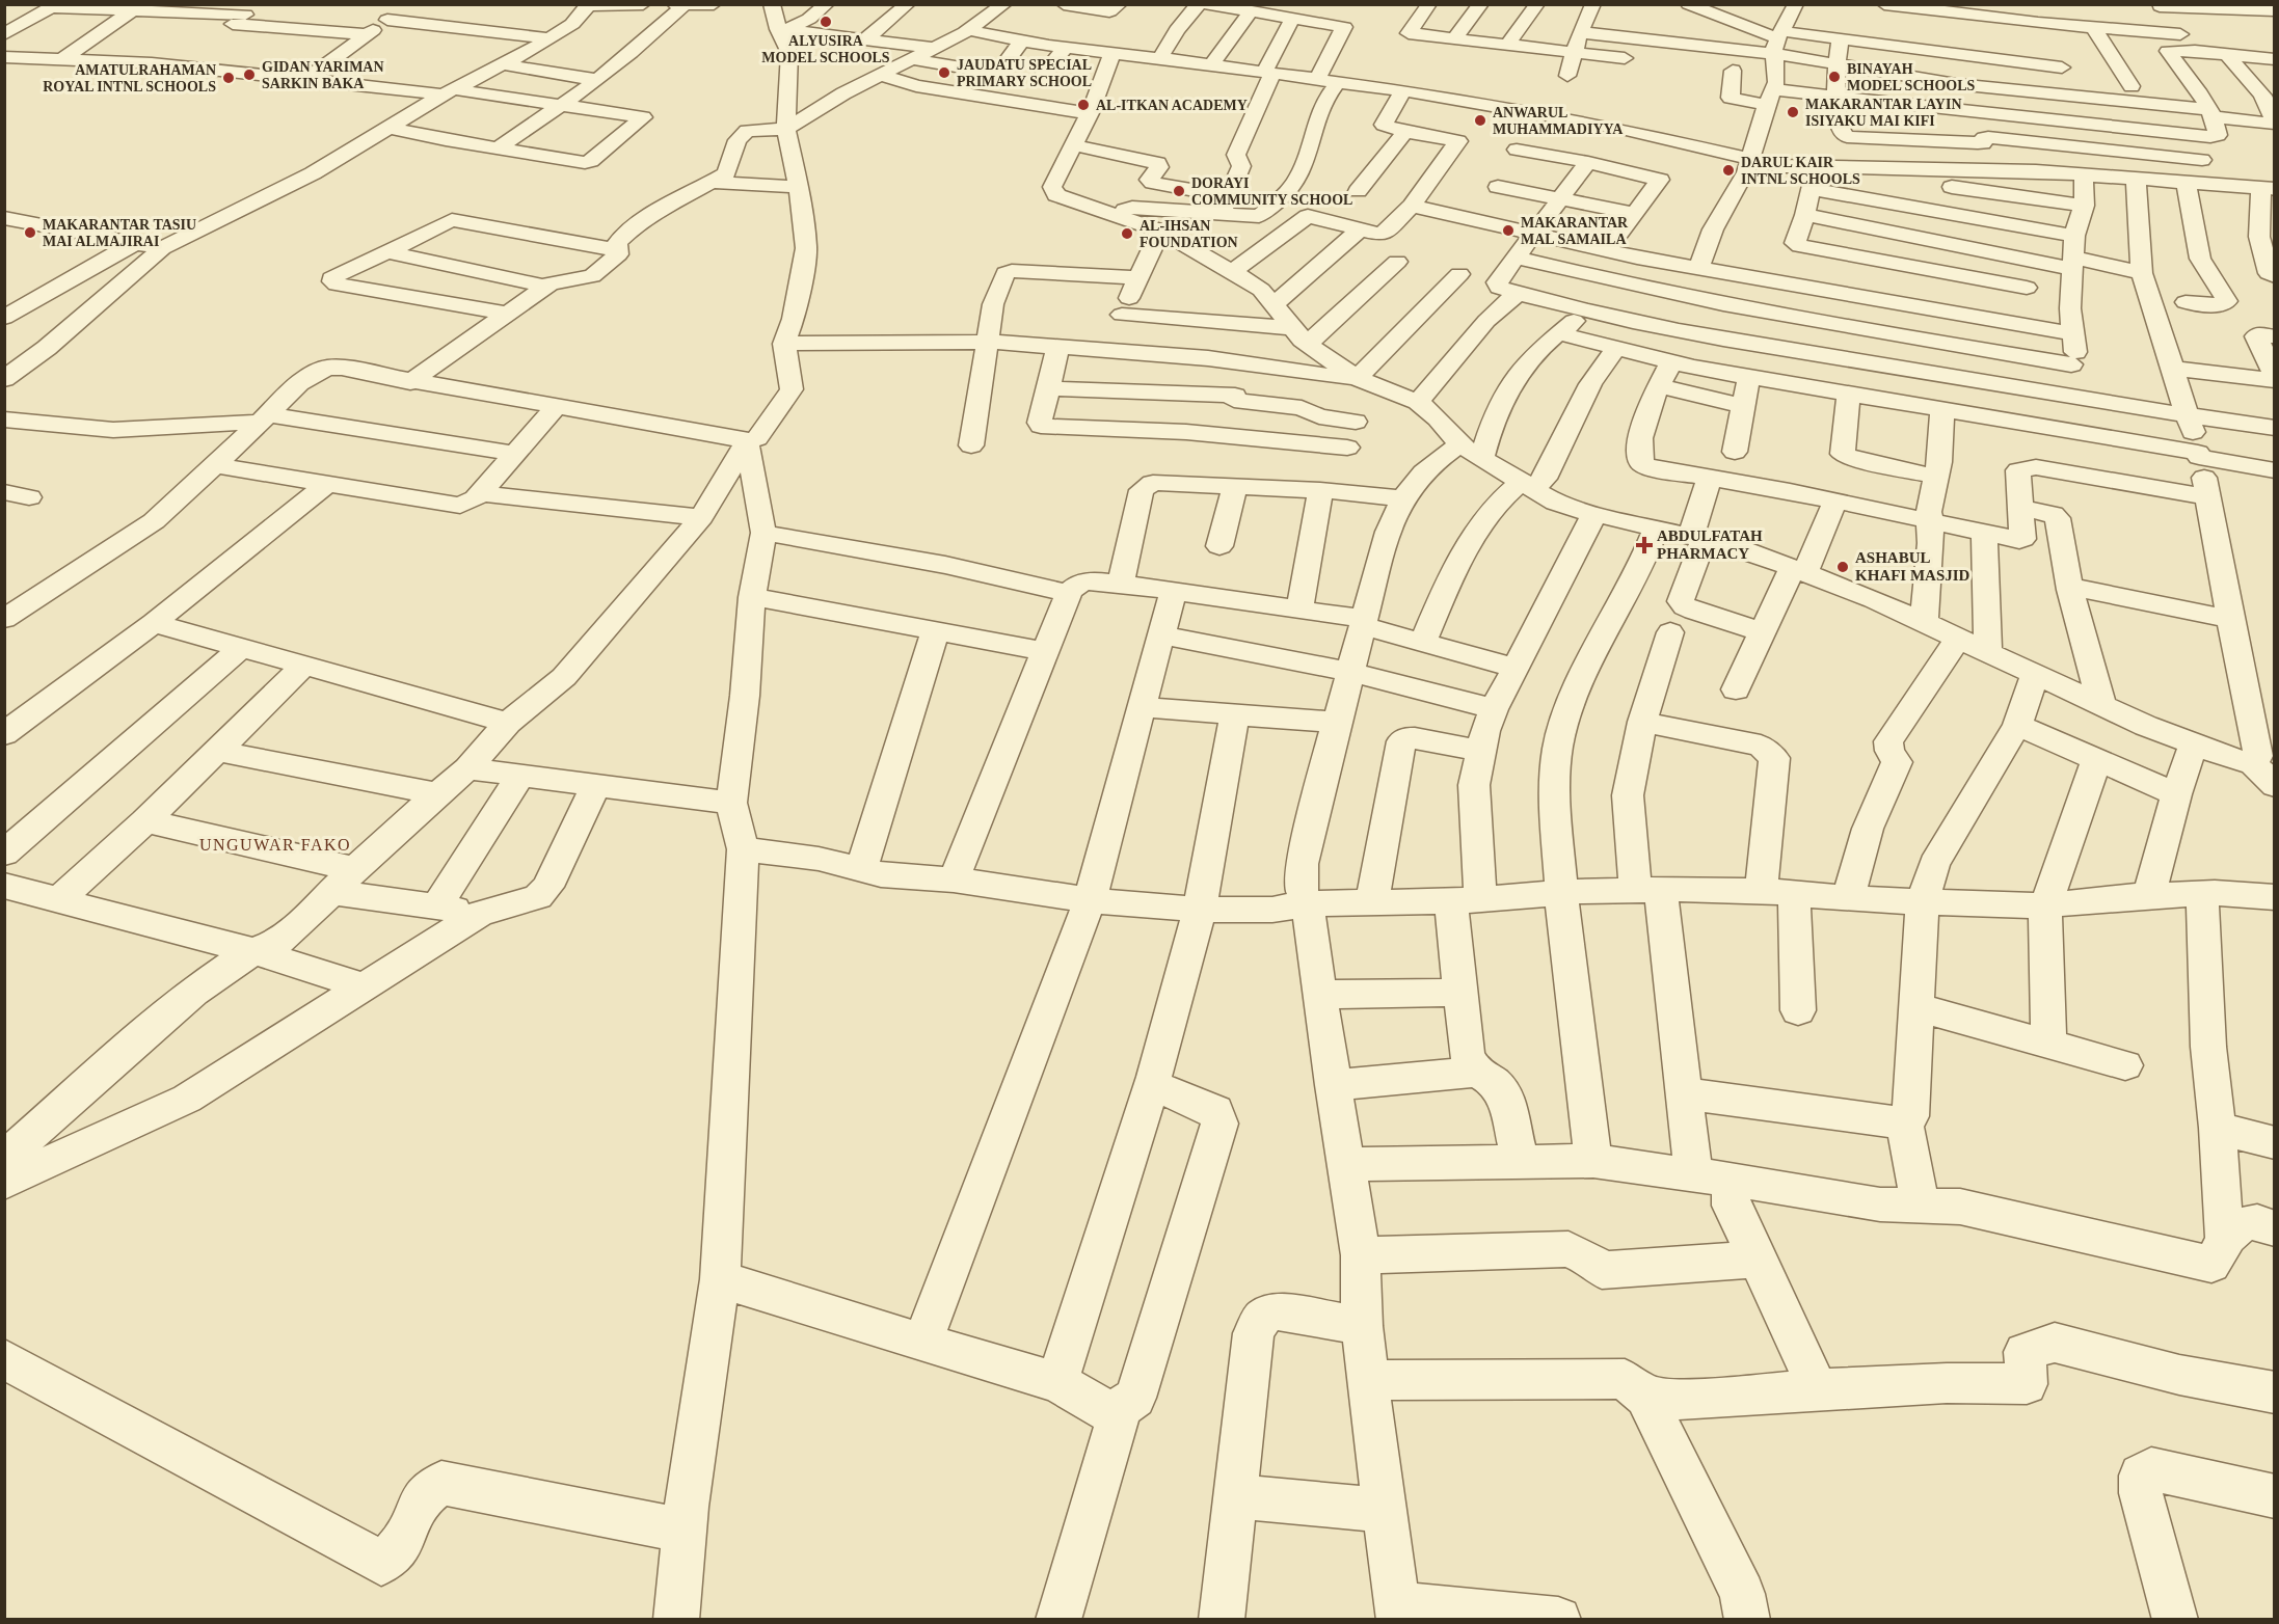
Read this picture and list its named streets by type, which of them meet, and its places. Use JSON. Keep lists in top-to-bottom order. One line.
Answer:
{"districts":["UNGUWAR FAKO"],"places":{"other":["ALYUSIRA MODEL SCHOOLS","JAUDATU SPECIAL PRIMARY SCHOOL","GIDAN YARIMAN SARKIN BAKA","BINAYAH MODEL SCHOOLS","AMATULRAHAMAN ROYAL INTNL SCHOOLS","AL-ITKAN ACADEMY","MAKARANTAR LAYIN ISIYAKU MAI KIFI","ANWARUL MUHAMMADIYYA","DARUL KAIR INTNL SCHOOLS","DORAYI COMMUNITY SCHOOL","MAKARANTAR MAL SAMAILA","MAKARANTAR TASIU MAI ALMAJIRAI","AL-IHSAN FOUNDATION","ASHABUL KHAFI MASJID"],"health":["ABDULFATAH PHARMACY"]}}
